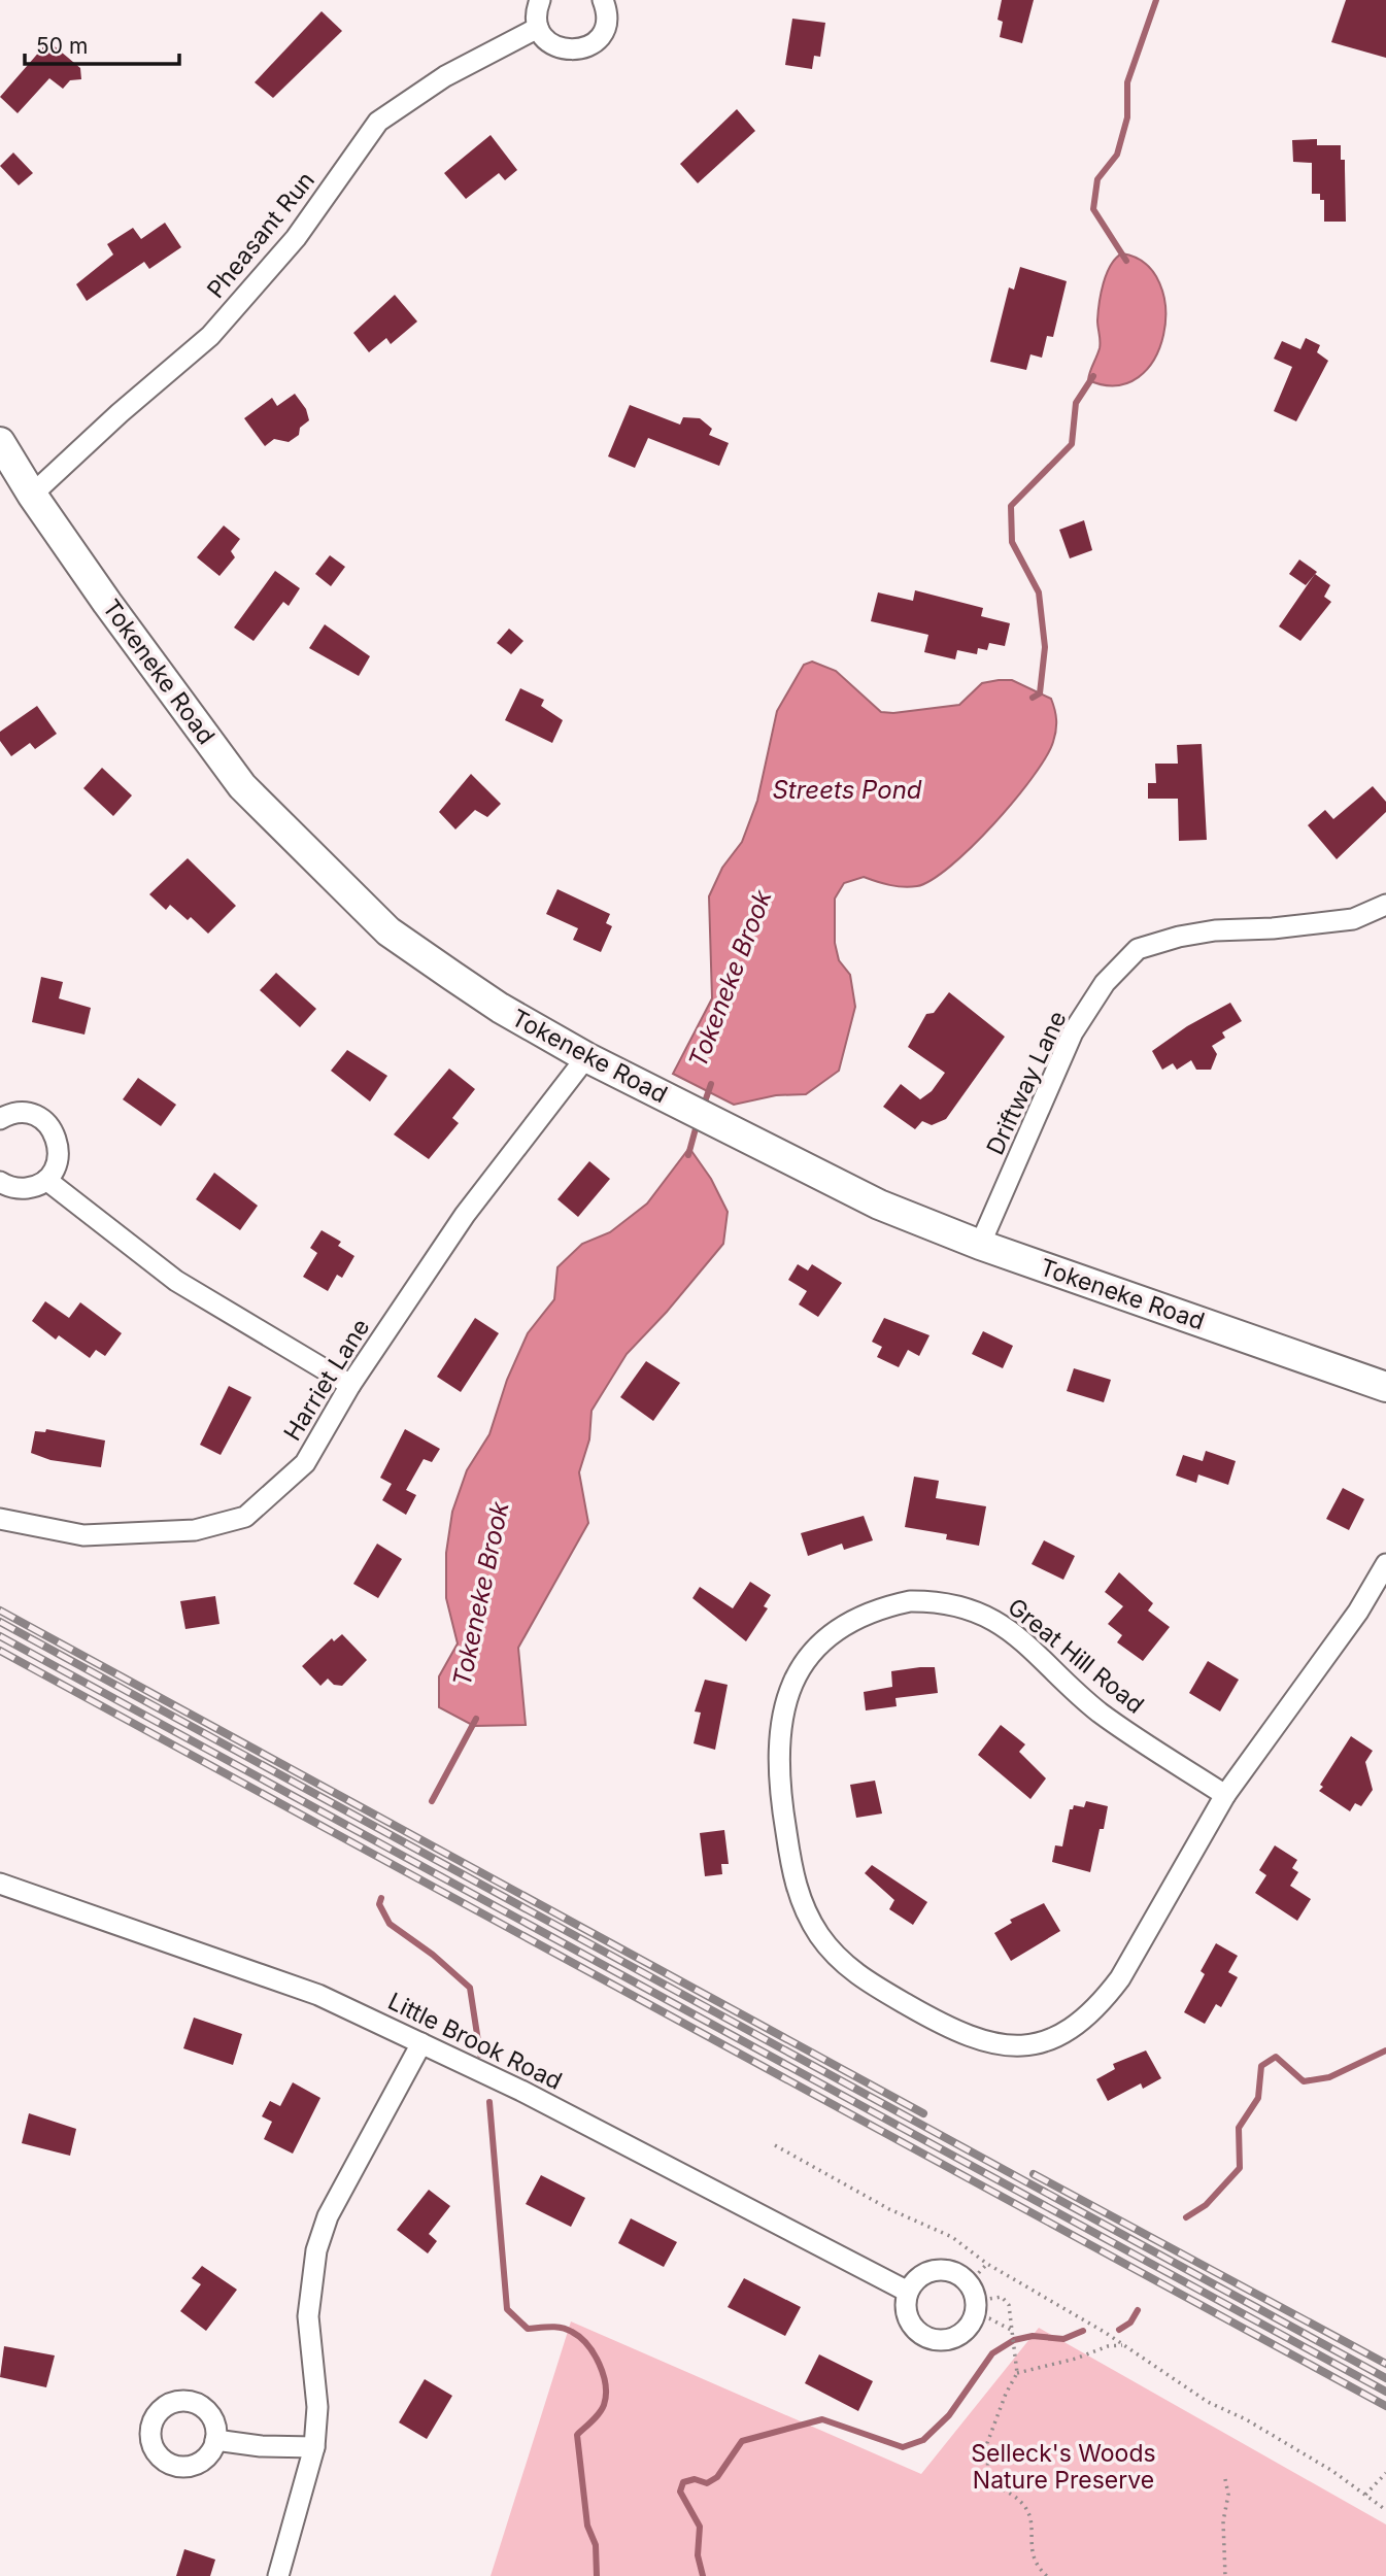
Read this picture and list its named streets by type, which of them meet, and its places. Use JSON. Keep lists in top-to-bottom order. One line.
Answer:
{"streets":{"main road":["Tokeneke Road"],"street":["Pheasant Run","Driftway Lane","Harriet Lane","Great Hill Road","Little Brook Road"]},"crossings":[["Pheasant Run","Tokeneke Road"],["Tokeneke Road","Driftway Lane"],["Tokeneke Road","Harriet Lane"]],"water":["Streets Pond","Tokeneke Brook"],"parks":["Selleck's Woods Nature Preserve"],"scale_bar":"50 m"}
